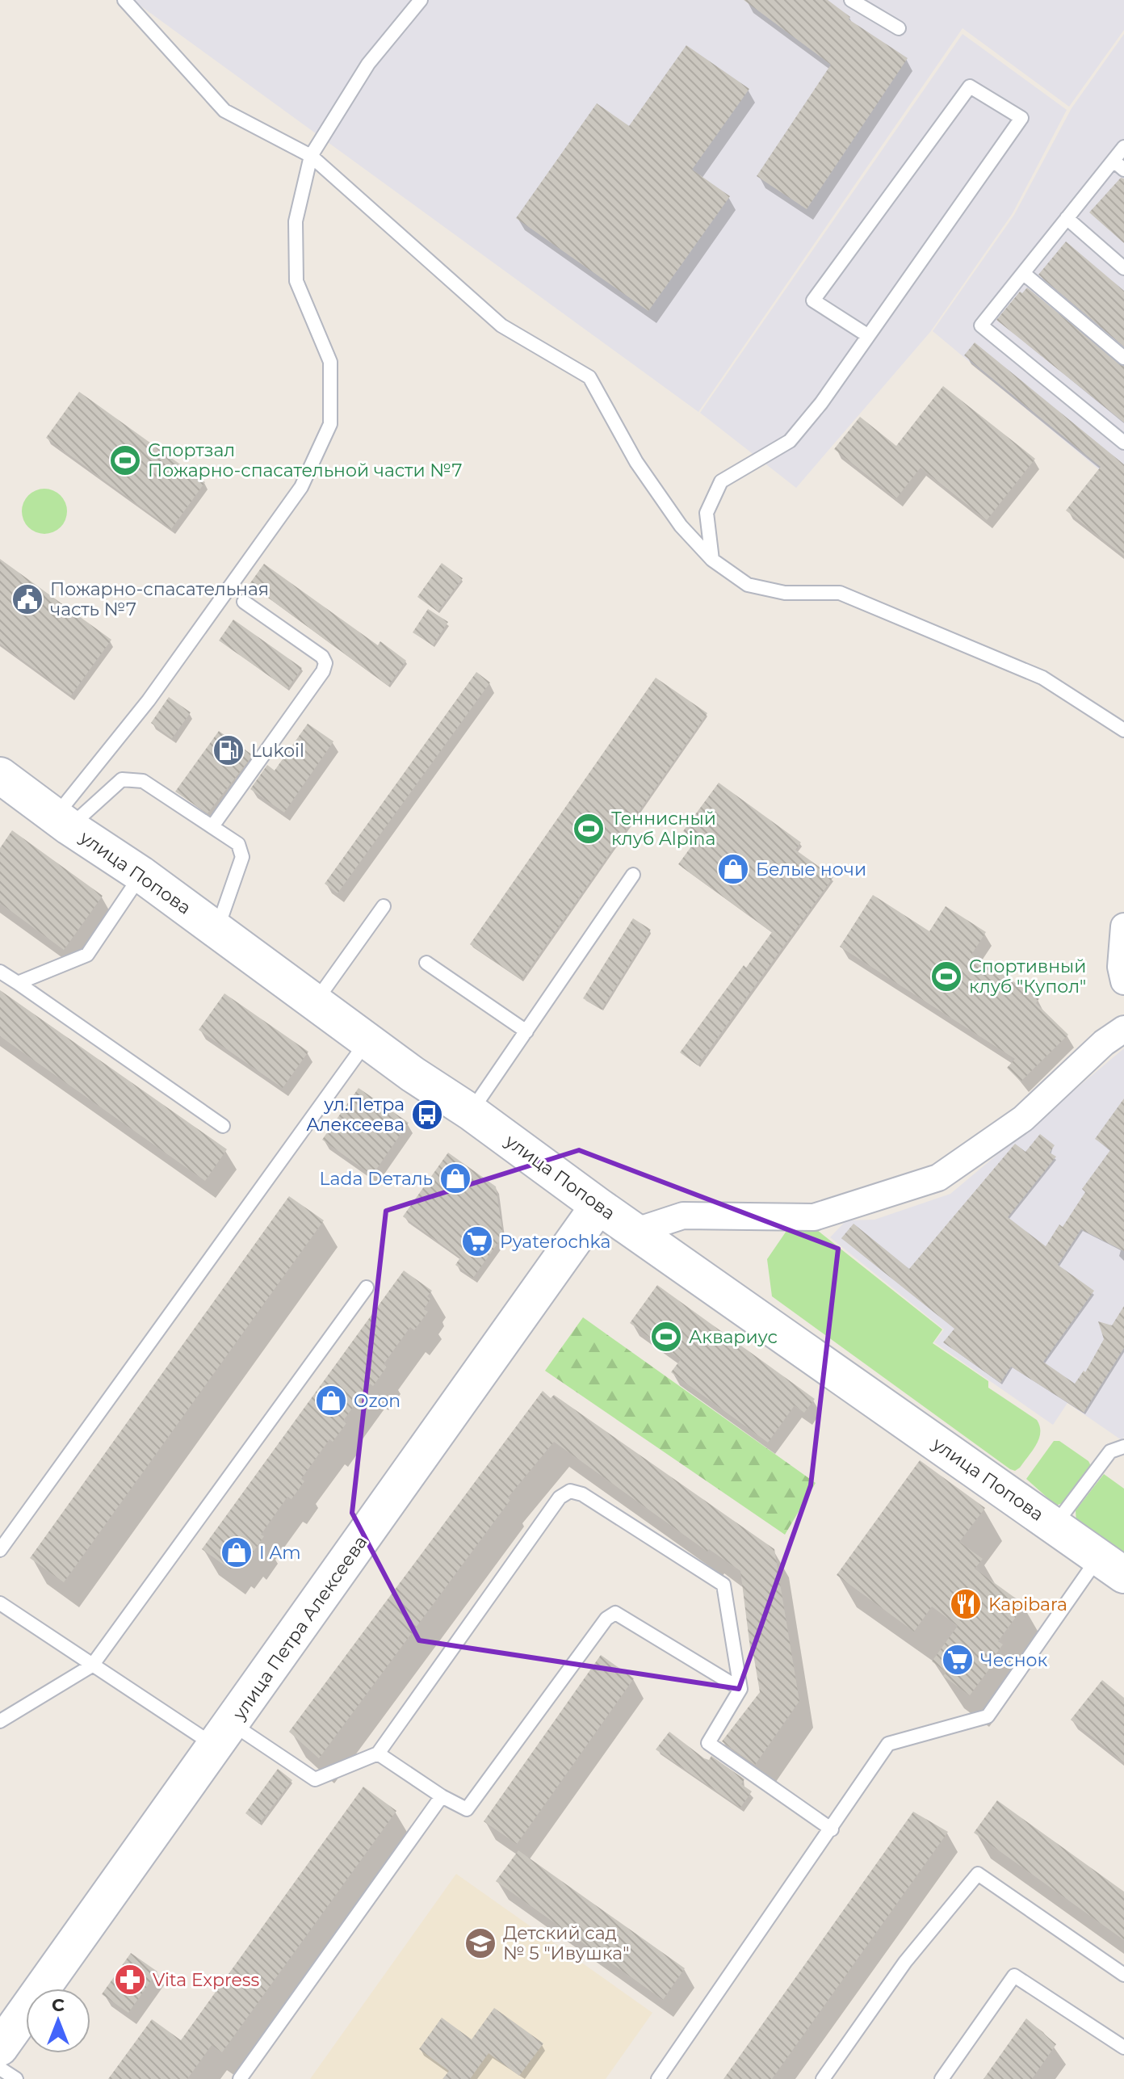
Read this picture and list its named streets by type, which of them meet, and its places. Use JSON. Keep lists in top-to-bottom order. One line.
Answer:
{"streets":{"street":["улица Попова","улица Петра Алексеева"]},"crossings":[["улица Попова","улица Петра Алексеева"]],"places":{"sports":["Спортзал Пожарно-спасательной части №7","Теннисный клуб Alpina","Спортивный клуб \"Купол\"","Аквариус"],"public building":["Пожарно-спасательная часть №7"],"fuel station":["Lukoil"],"shop":["Белые ночи","Lada Dеталь","Ozon","I Am"],"bus stop":["ул.Петра Алексеева"],"supermarket":["Pyaterochka","Чеснок"],"restaurant":["Kapibara"],"school or university":["Детский сад № 5 \"Ивушка\""],"pharmacy":["Vita Express"]},"north":"top"}
